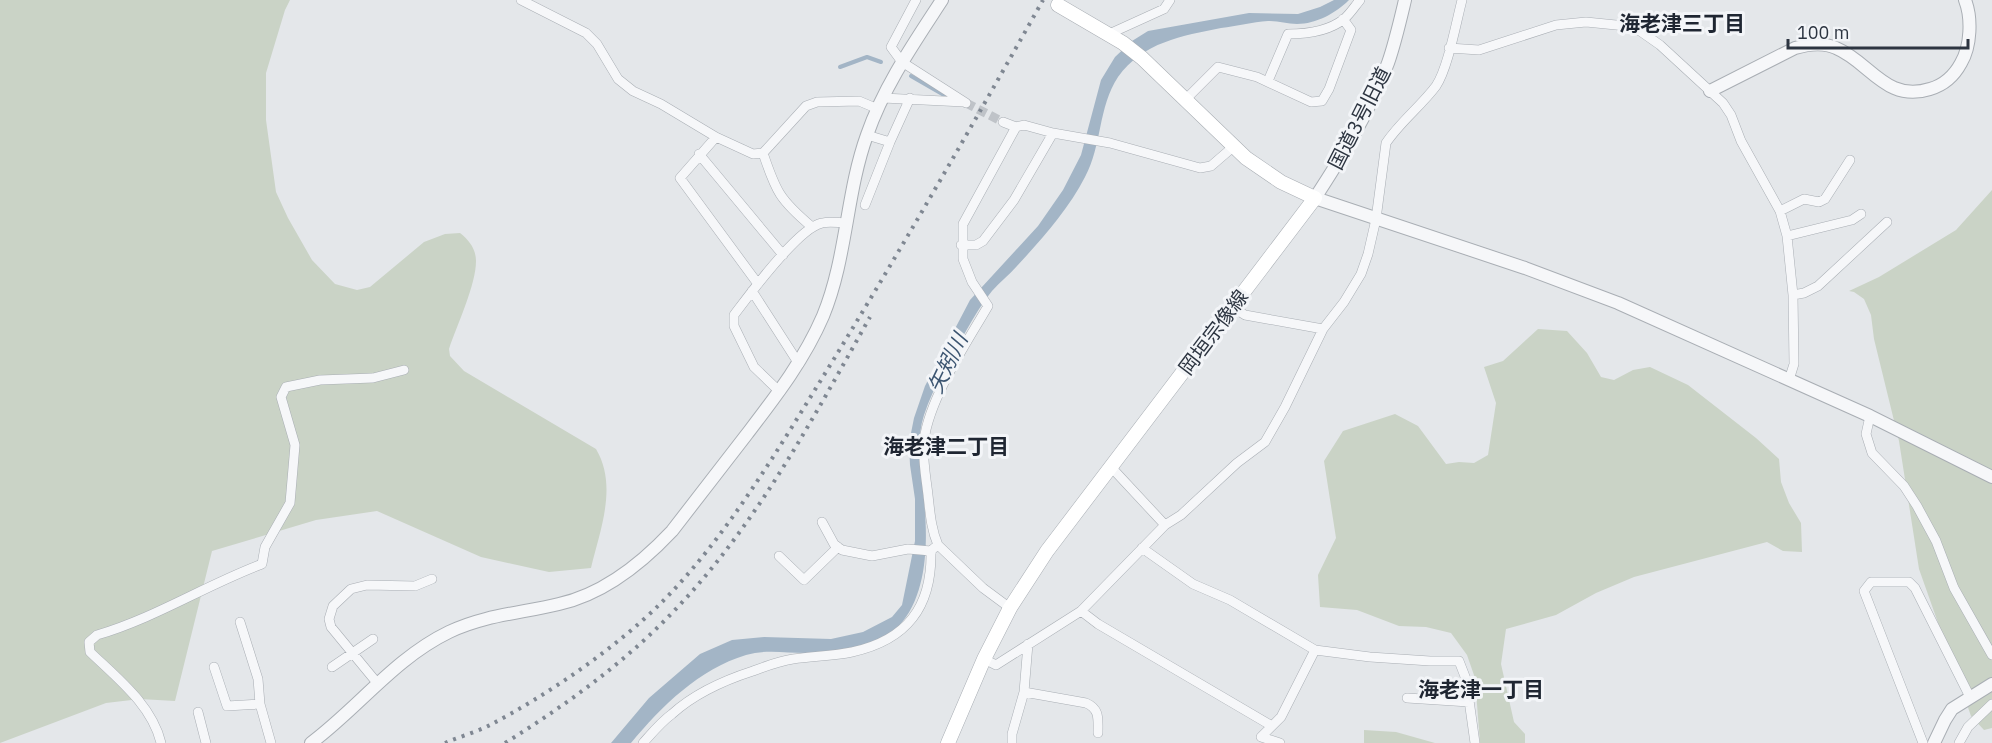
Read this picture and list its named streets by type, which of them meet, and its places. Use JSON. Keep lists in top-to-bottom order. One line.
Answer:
{"streets":{"main road":["岡垣宗像線"],"street":["国道3号旧道"]},"crossings":[["国道3号旧道","岡垣宗像線"]],"districts":["海老津三丁目","海老津二丁目","海老津一丁目"],"water":["矢矧川"],"scale_bar":"100 m"}
